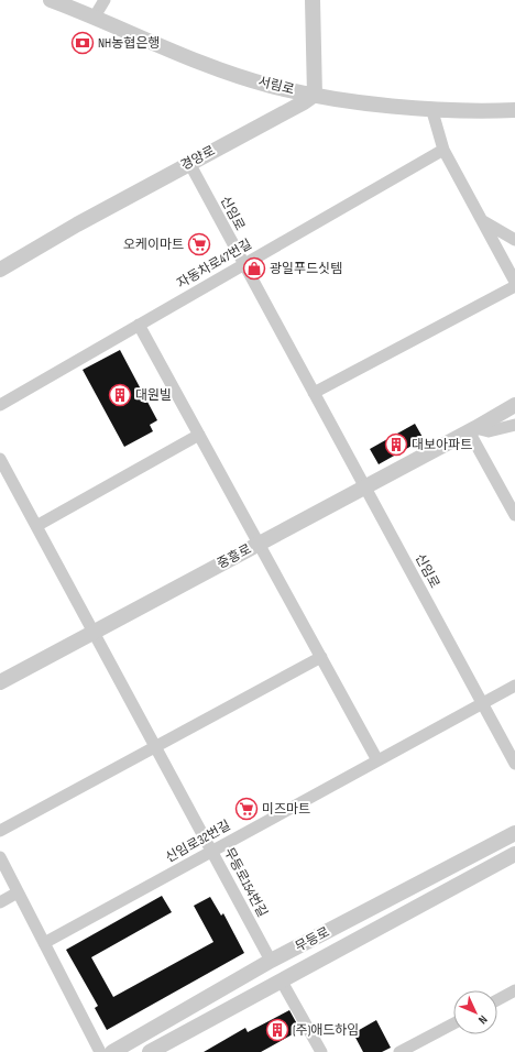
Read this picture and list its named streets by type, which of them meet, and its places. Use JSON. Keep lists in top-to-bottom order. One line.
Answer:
{"streets":{"street":["서림로","경양로","신임로","자동차로47번길","중흥로","신임로32번길","무등로154번길","무등로"]},"crossings":[["서림로","경양로"],["경양로","신임로"],["신임로","자동차로47번길"],["신임로","중흥로"],["신임로","신임로32번길"],["중흥로","무등로154번길"],["신임로32번길","무등로154번길"],["무등로154번길","무등로"]],"places":{"bank":["NH농협은행"],"supermarket":["오케이마트","미즈마트"],"shop":["광일푸드싯템"],"building":["대원빌","대보아파트","(주)애드하임"]},"north":"bottom right"}
